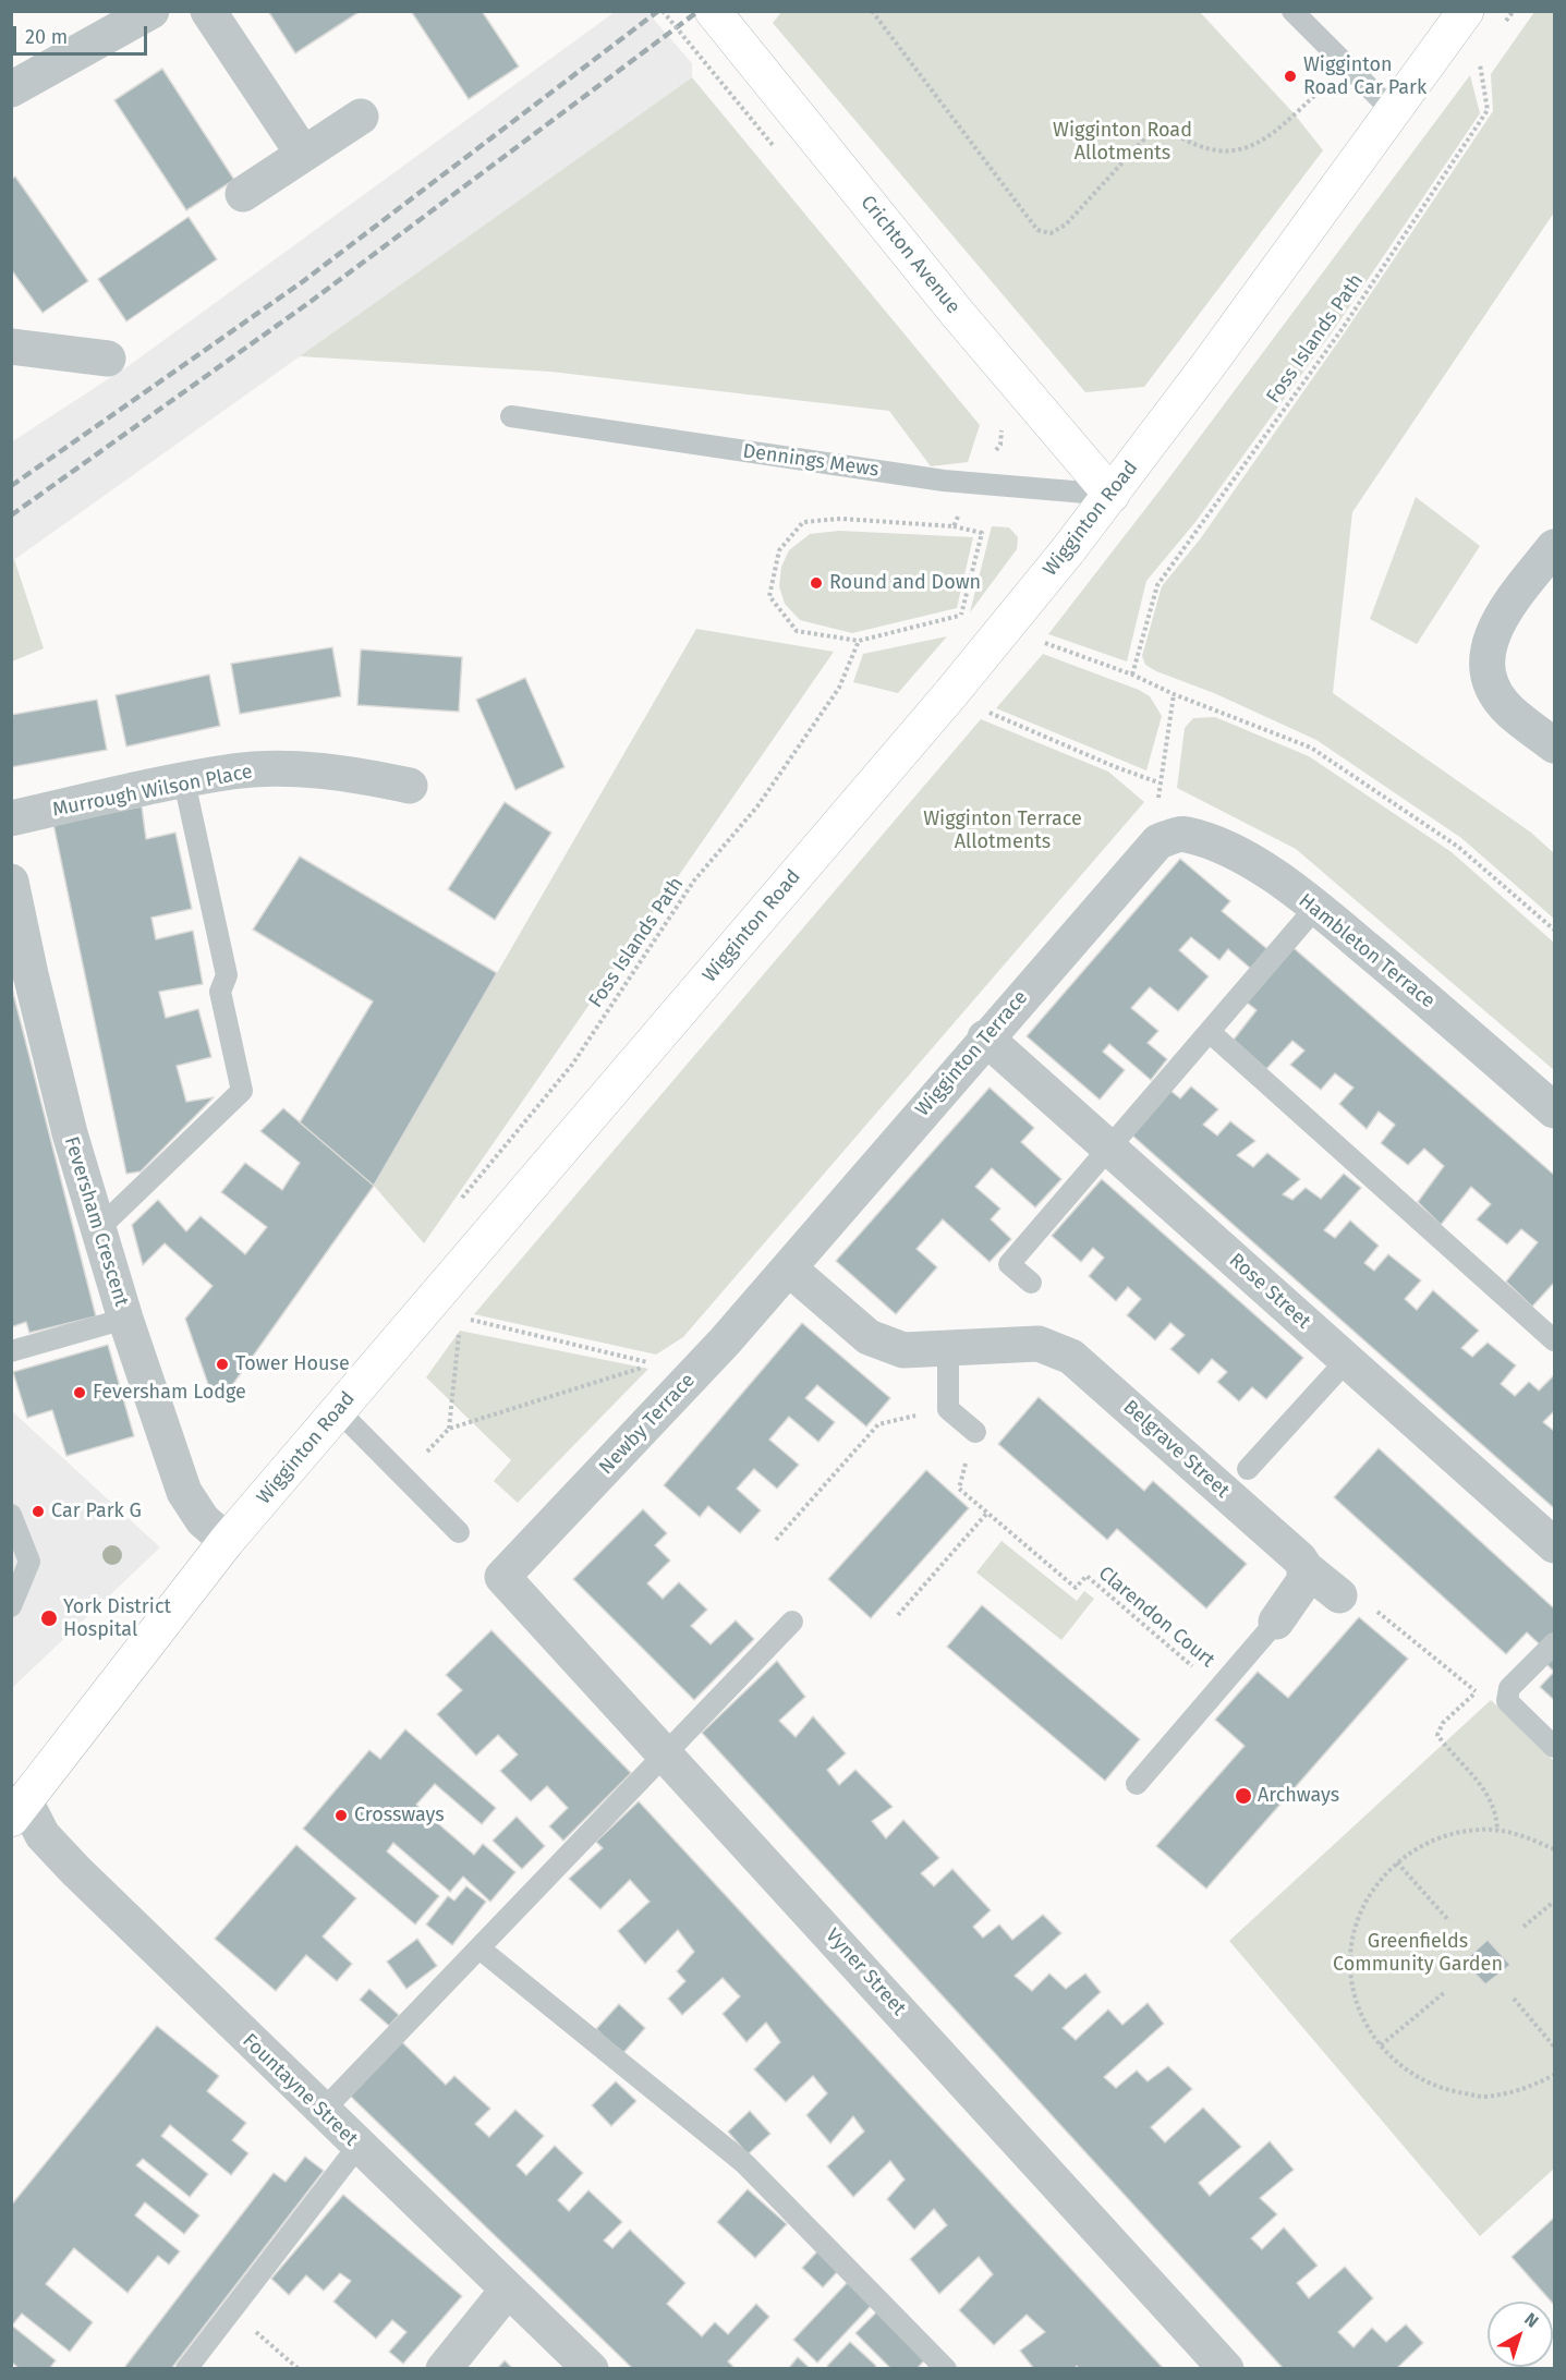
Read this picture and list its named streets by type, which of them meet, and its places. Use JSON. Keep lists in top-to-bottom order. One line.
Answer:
{"streets":{"main road":["Crichton Avenue","Wigginton Road"],"street":["Murrough Wilson Place","Hambleton Terrace","Wigginton Terrace","Feversham Crescent","Rose Street","Newby Terrace","Belgrave Street","Vyner Street","Fountayne Street"],"lane":["Dennings Mews"],"path":["Foss Islands Path","Clarendon Court"]},"crossings":[["Crichton Avenue","Dennings Mews"],["Crichton Avenue","Wigginton Road"],["Foss Islands Path","Wigginton Road"],["Dennings Mews","Wigginton Road"],["Wigginton Road","Feversham Crescent"],["Wigginton Road","Fountayne Street"],["Hambleton Terrace","Wigginton Terrace"],["Wigginton Terrace","Rose Street"],["Wigginton Terrace","Newby Terrace"],["Wigginton Terrace","Belgrave Street"],["Newby Terrace","Belgrave Street"],["Newby Terrace","Vyner Street"]],"parks":["Wigginton Road Allotments","Wigginton Terrace Allotments","Greenfields Community Garden"],"places":["Wigginton Road Car Park","Round and Down","Tower House","Feversham Lodge","Car Park G","York District Hospital","Archways","Crossways"],"scale_bar":"20 m","north":"top right"}
